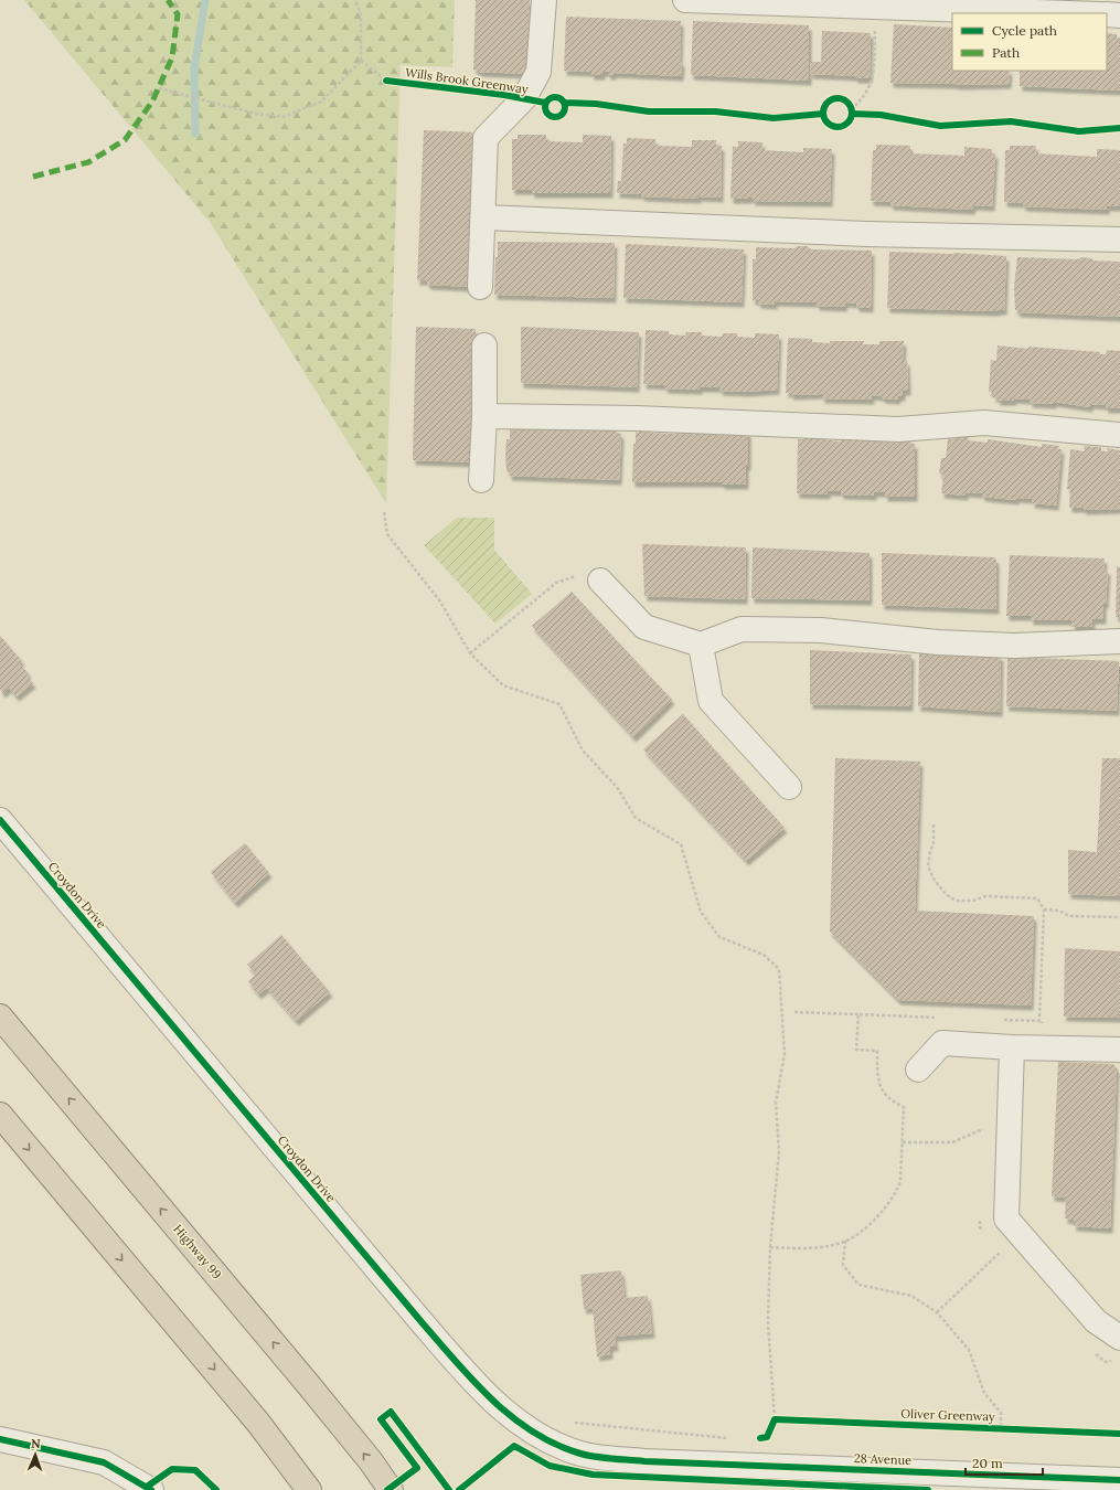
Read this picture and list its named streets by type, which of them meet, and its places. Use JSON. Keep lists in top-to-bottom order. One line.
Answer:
{"streets":{"highway":["Highway 99"],"street":["Croydon Drive","28 Avenue"],"cycle path":["Wills Brook Greenway","Oliver Greenway"]},"crossings":[["Croydon Drive","28 Avenue"]],"legend":["Cycle path","Path"],"scale_bar":"20 m","north":"top"}
